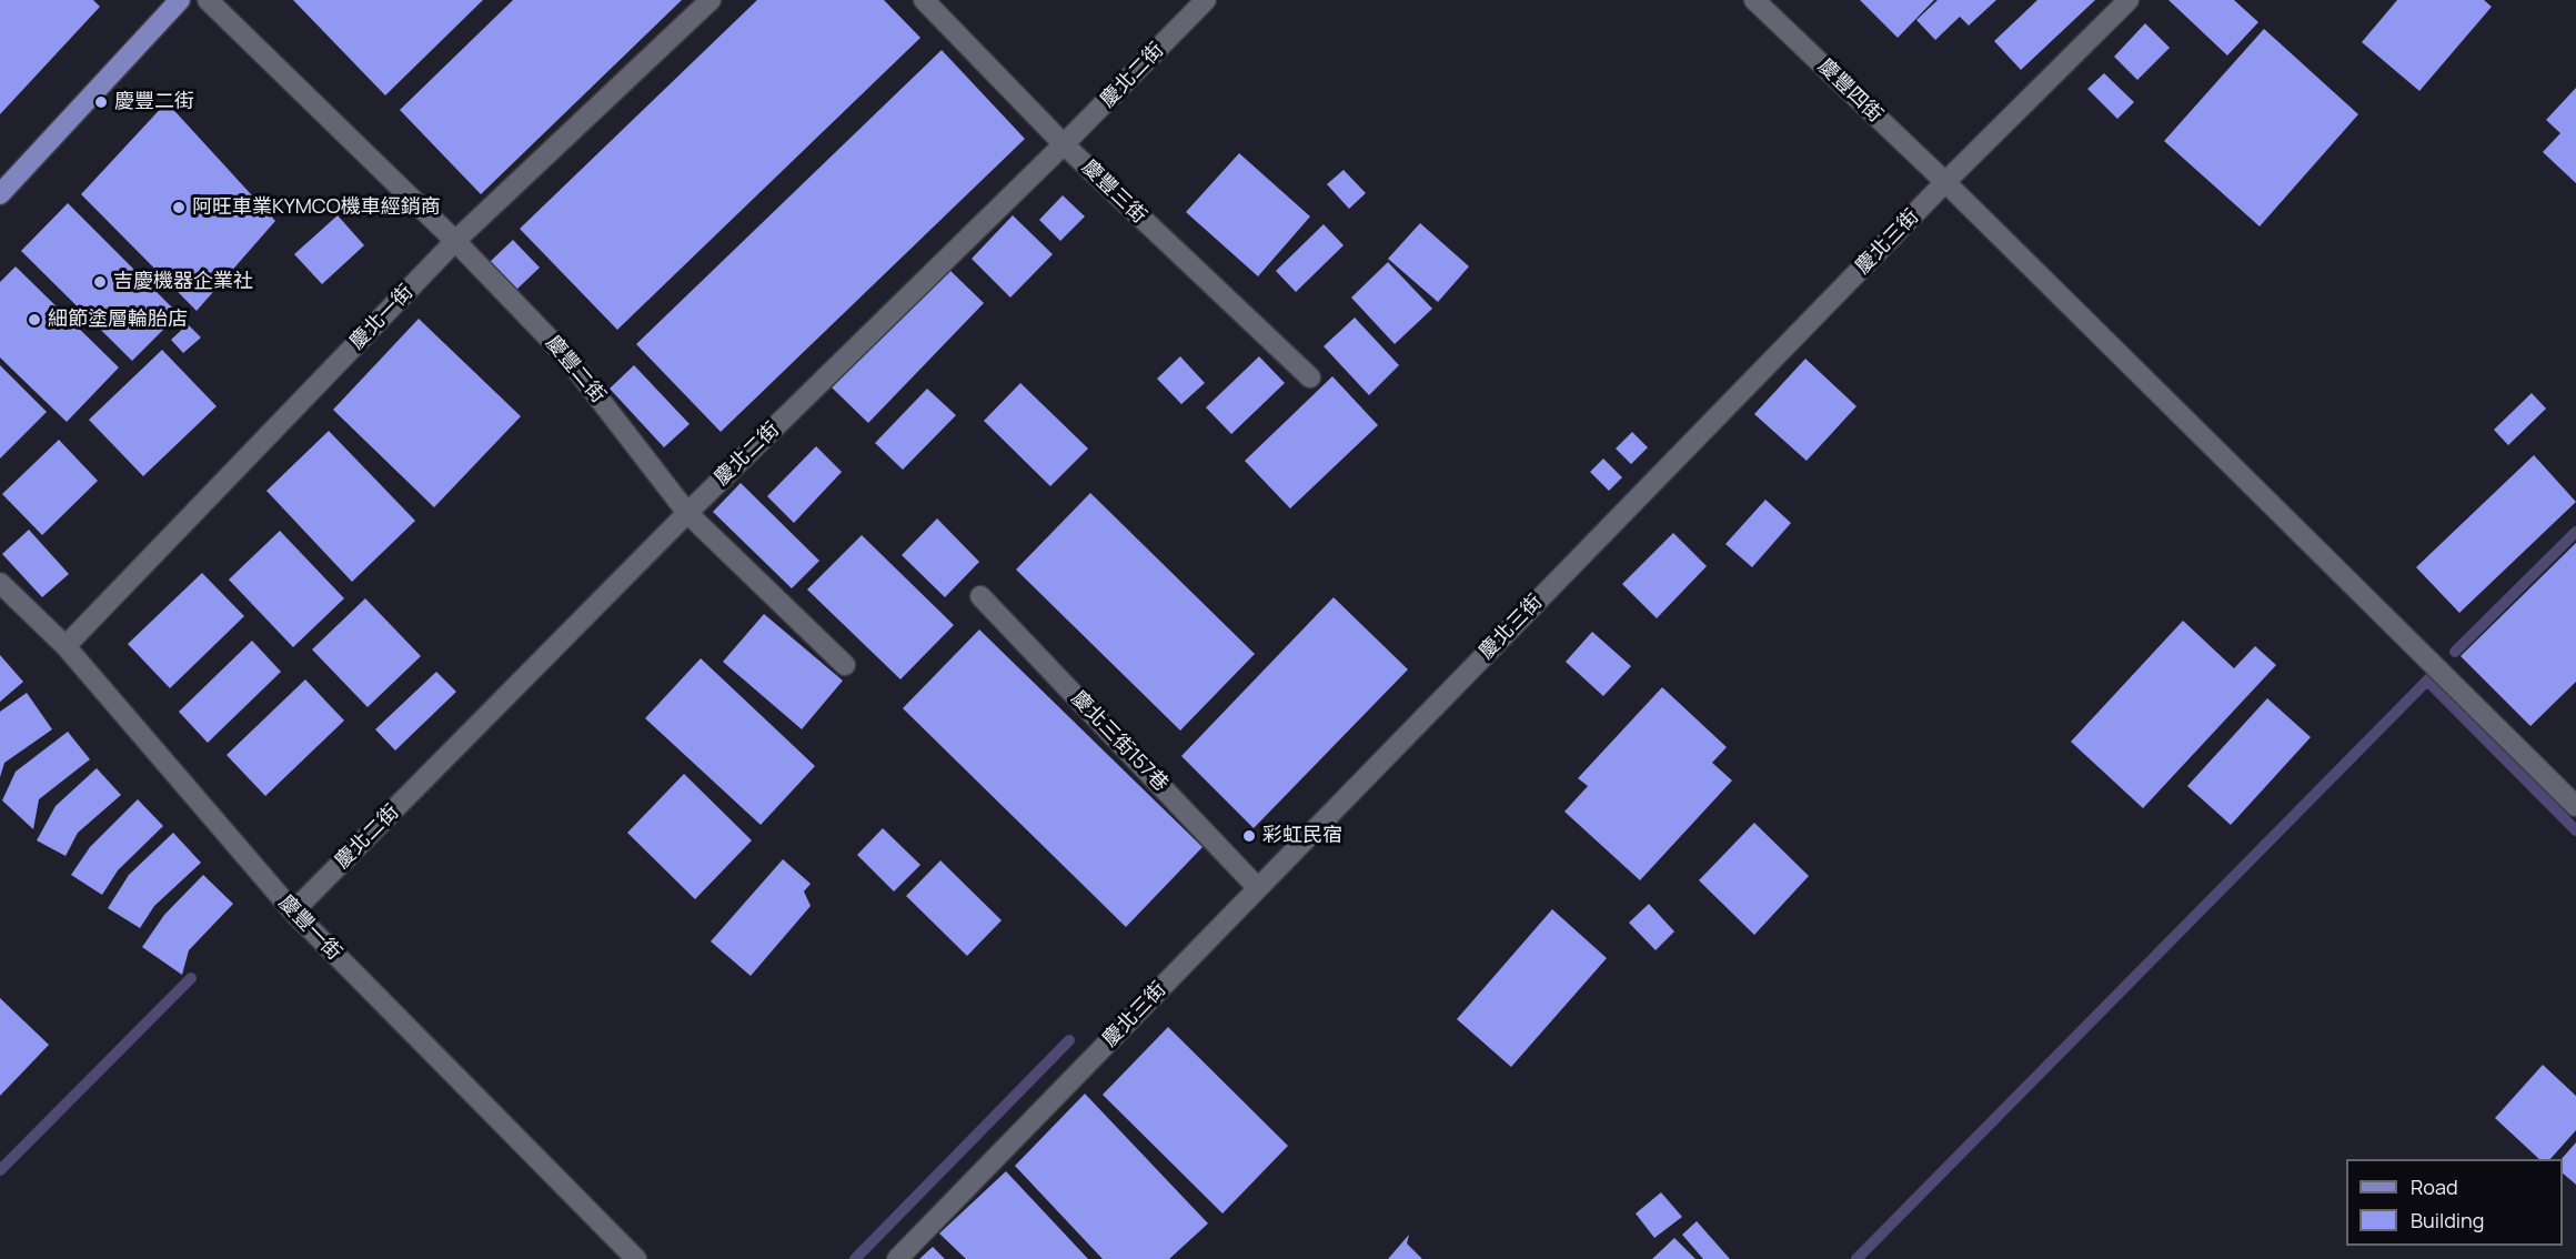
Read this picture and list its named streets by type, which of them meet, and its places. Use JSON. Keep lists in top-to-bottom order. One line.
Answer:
{"streets":{"street":["慶北二街","慶豐四街","慶豐三街","慶北三街","慶北一街","慶豐二街","慶北三街157巷","慶豐一街"]},"crossings":[["慶北二街","慶豐三街"],["慶北二街","慶豐二街"],["慶北二街","慶豐一街"],["慶豐四街","慶北三街"],["慶北三街","慶北三街157巷"],["慶北一街","慶豐二街"],["慶北一街","慶豐一街"]],"places":["慶豐二街","阿旺車業KYMCO機車經銷商","吉慶機器企業社","細節塗層輪胎店","彩虹民宿"],"legend":["Road","Building"]}
